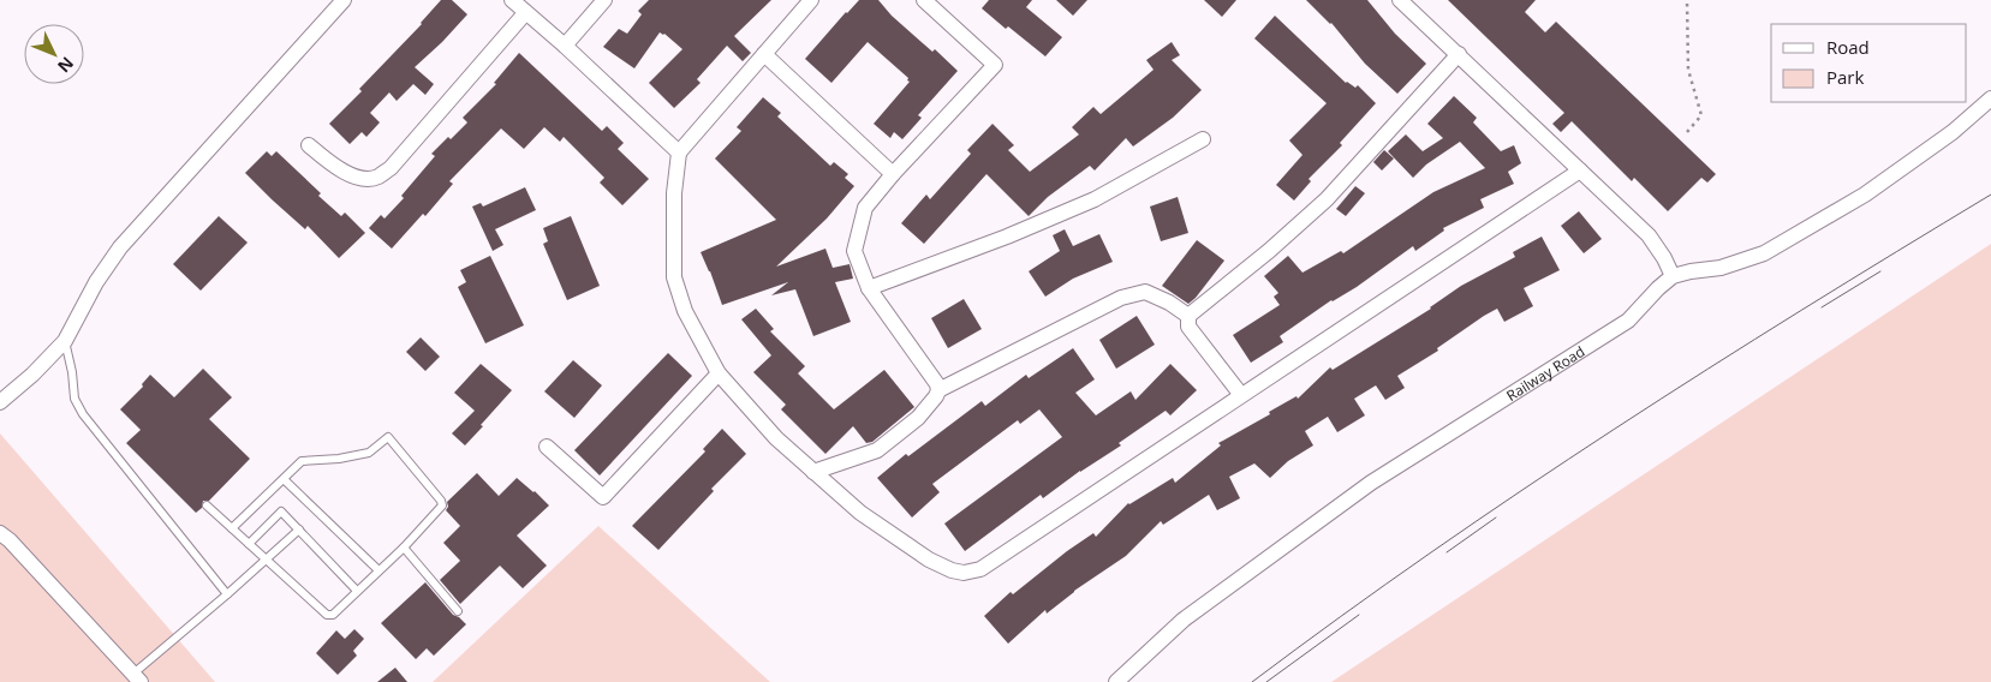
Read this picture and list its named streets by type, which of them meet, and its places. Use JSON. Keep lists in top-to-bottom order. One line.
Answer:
{"streets":{"street":["Railway Road"]},"legend":["Road","Park"],"north":"bottom right"}
